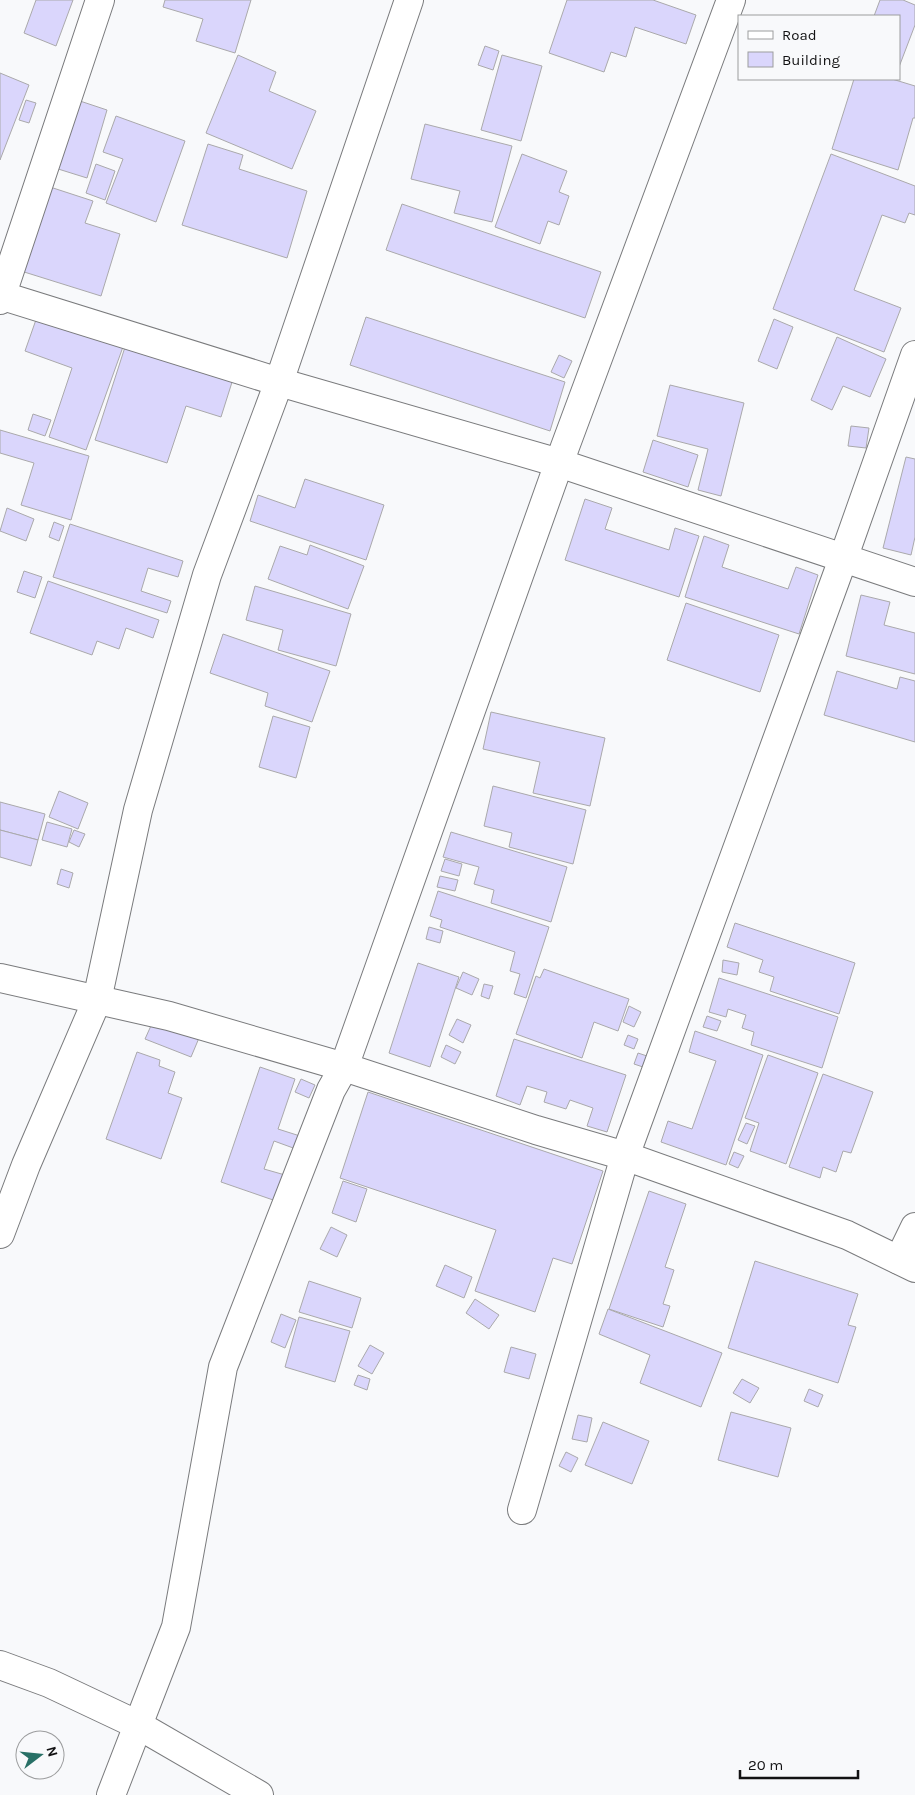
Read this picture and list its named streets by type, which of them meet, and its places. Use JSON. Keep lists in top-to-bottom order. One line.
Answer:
{"legend":["Road","Building"],"scale_bar":"20 m","north":"right"}
